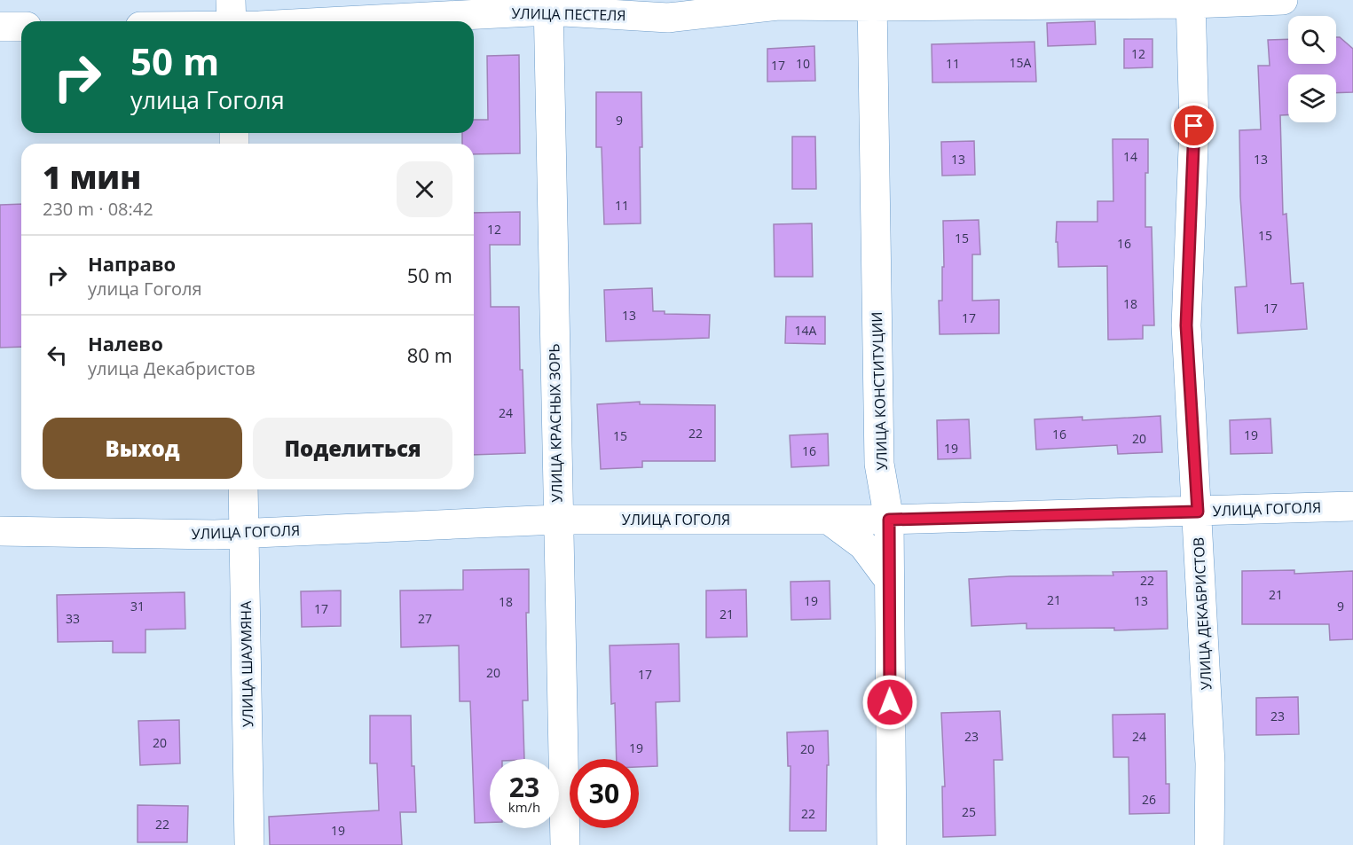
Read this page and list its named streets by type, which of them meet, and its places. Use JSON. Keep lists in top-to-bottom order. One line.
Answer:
{"streets":{"street":["УЛИЦА ПЕСТЕЛЯ","УЛИЦА КОНСТИТУЦИИ","УЛИЦА КРАСНЫХ ЗОРЬ","УЛИЦА ГОГОЛЯ","УЛИЦА ДЕКАБРИСТОВ","УЛИЦА ШАУМЯНА"]},"crossings":[["УЛИЦА ПЕСТЕЛЯ","УЛИЦА КОНСТИТУЦИИ"],["УЛИЦА ПЕСТЕЛЯ","УЛИЦА КРАСНЫХ ЗОРЬ"],["УЛИЦА ПЕСТЕЛЯ","УЛИЦА ДЕКАБРИСТОВ"],["УЛИЦА КОНСТИТУЦИИ","УЛИЦА ГОГОЛЯ"],["УЛИЦА КРАСНЫХ ЗОРЬ","УЛИЦА ГОГОЛЯ"],["УЛИЦА ГОГОЛЯ","УЛИЦА ДЕКАБРИСТОВ"],["УЛИЦА ГОГОЛЯ","УЛИЦА ШАУМЯНА"]],"house_numbers":["12","15А","10","11","17","9","14","13","13","11","12","15","15","16","18","17","13","17","14А","24","22","16","19","15","20","19","16","22","21","21","19","13","18","31","9","17","21","33","27","20","17","23","23","24","20","19","20","26","25","22","22","19"],"page":{"turn":["50 m","улица Гоголя"],"heading":["1 мин","230 m · 08:42"],"list":[{"name":"Направо","note":"улица Гоголя","value":"50 m"},{"name":"Налево","note":"улица Декабристов","value":"80 m"}],"buttons":["Выход","Поделиться"],"speed":"23 km/h","limit":"30"}}
